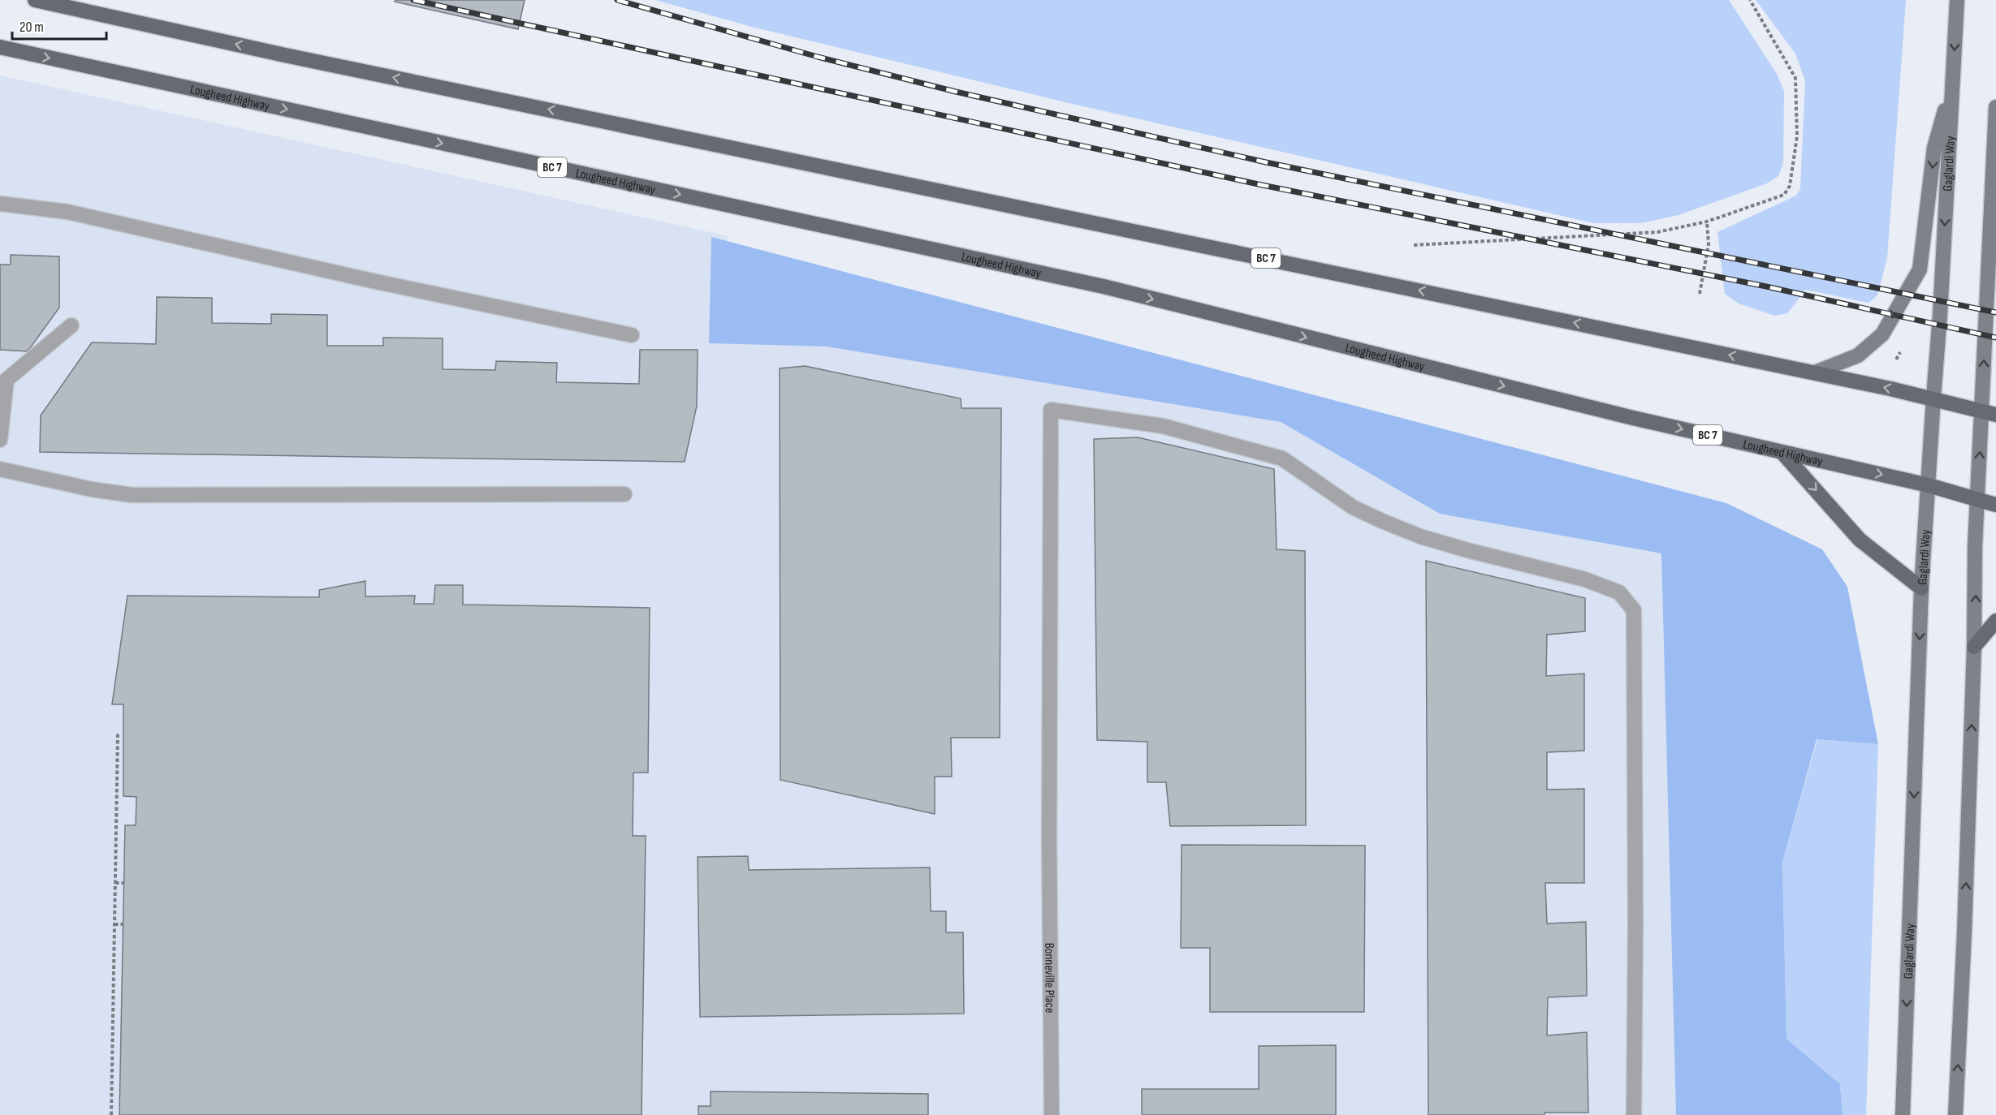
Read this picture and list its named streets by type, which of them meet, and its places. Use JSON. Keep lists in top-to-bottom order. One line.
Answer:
{"streets":{"main road":["Lougheed Highway","Gaglardi Way","BC 7"],"street":["Bonneville Place"]},"crossings":[["Lougheed Highway","Gaglardi Way"],["Gaglardi Way","BC 7"]],"scale_bar":"20 m"}
